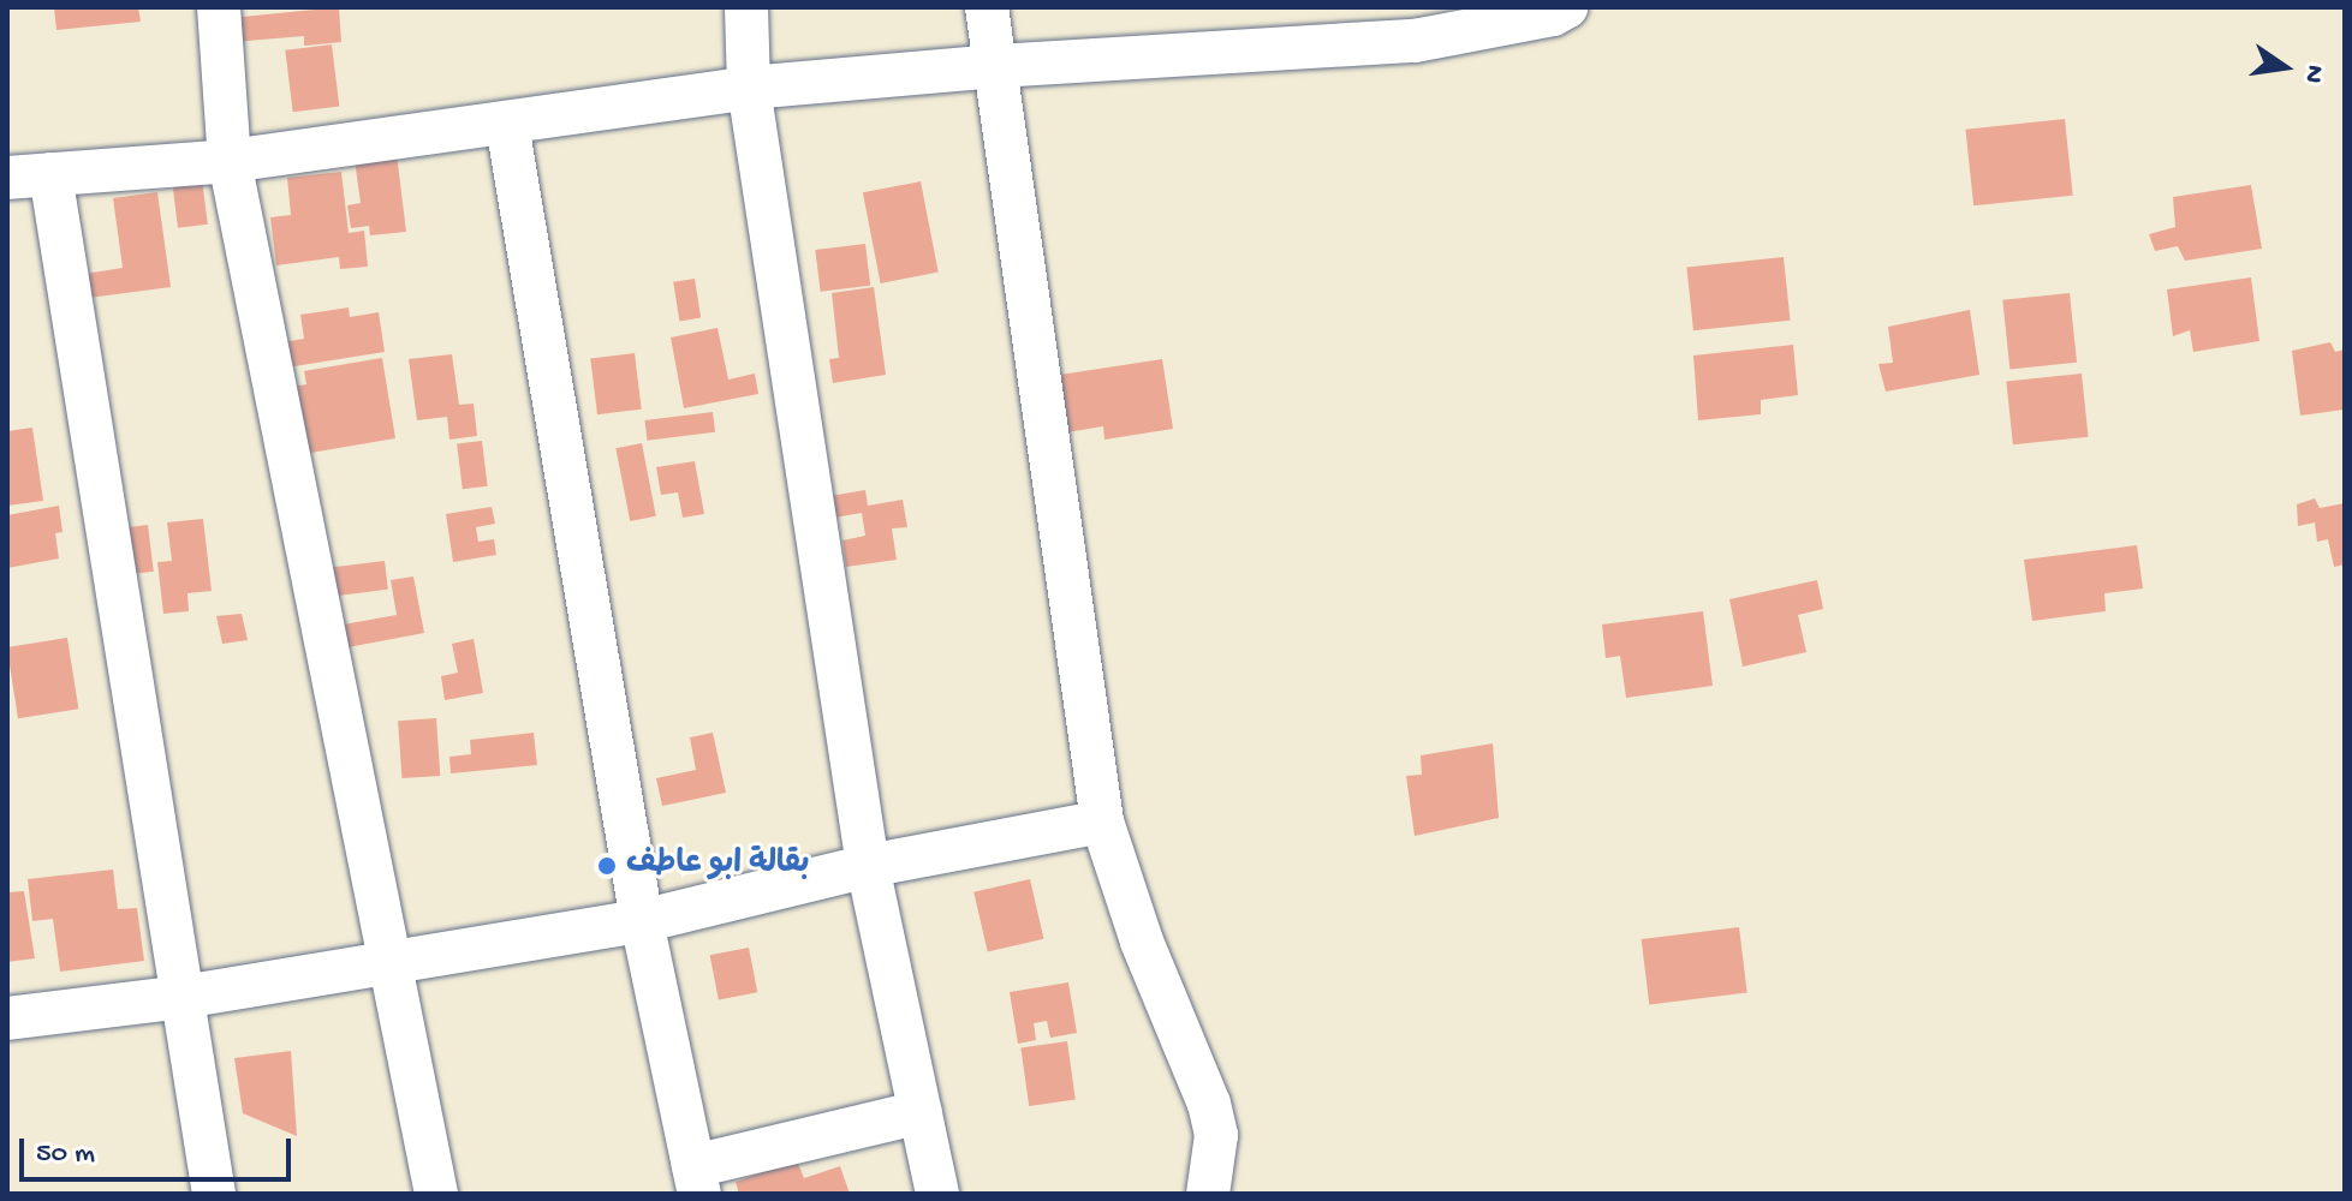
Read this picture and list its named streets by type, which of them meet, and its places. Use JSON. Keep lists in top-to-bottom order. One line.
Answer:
{"places":["بقالة ابو عاطف"],"scale_bar":"50 m","north":"right"}
